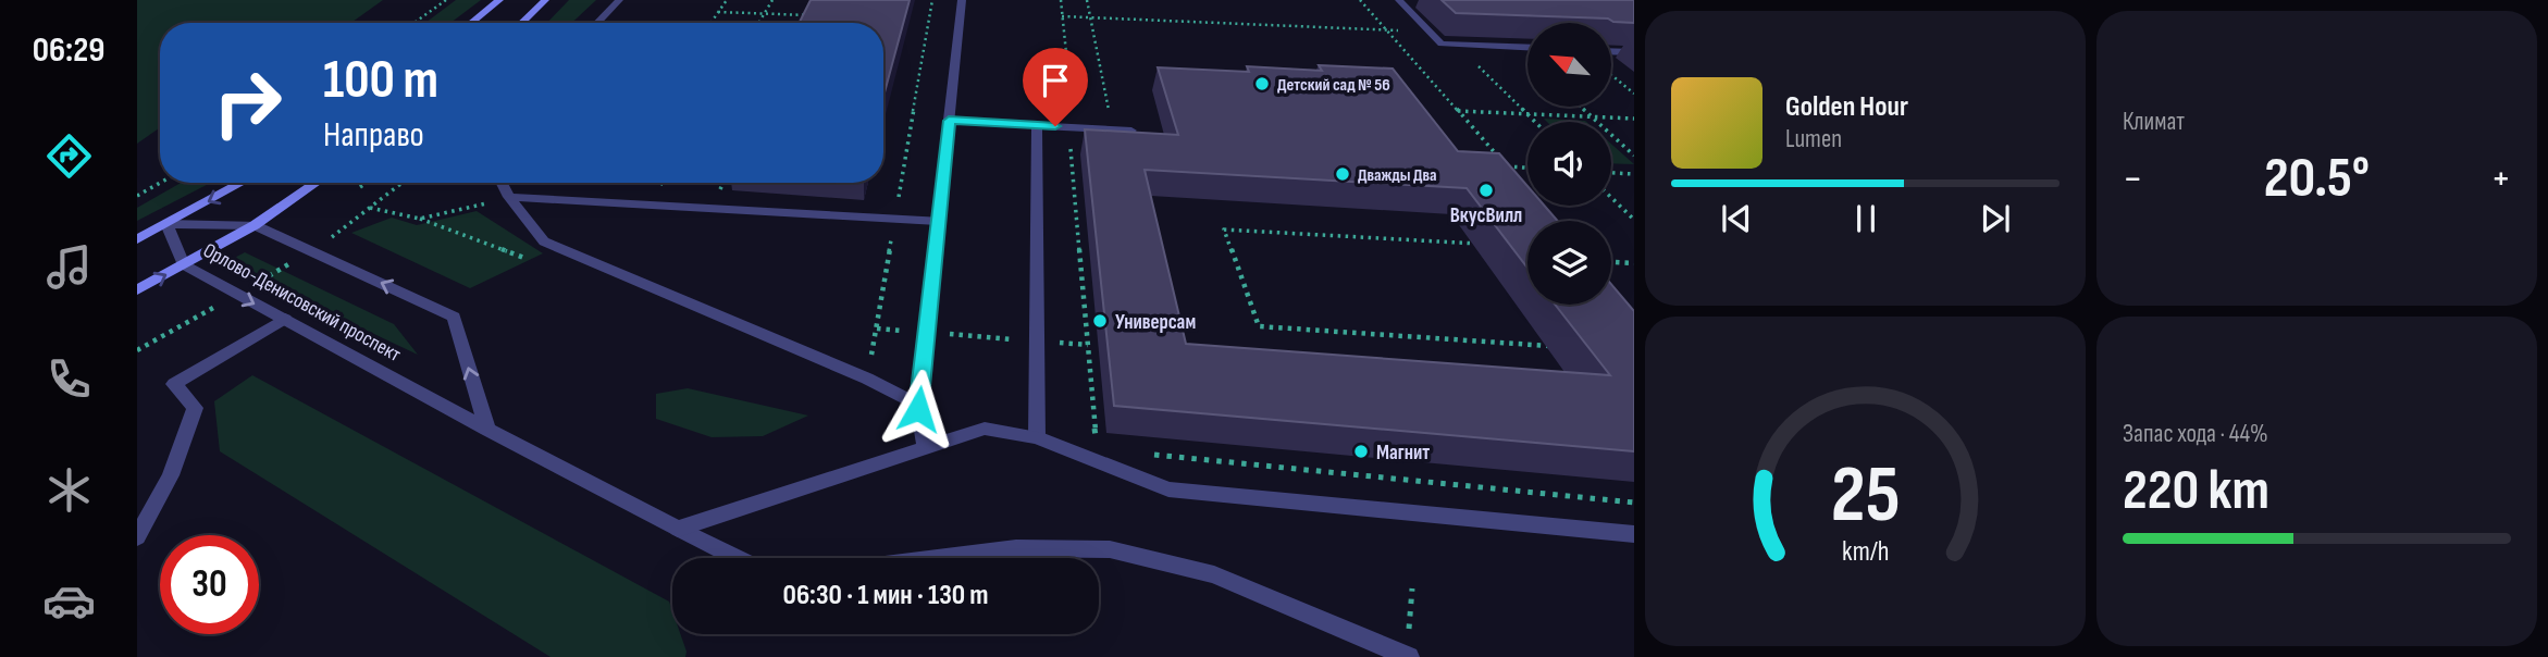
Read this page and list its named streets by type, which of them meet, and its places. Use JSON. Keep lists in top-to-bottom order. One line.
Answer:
{"streets":{"street":["Орлово-Денисовский проспект"]},"places":["Детский сад № 56","Дважды Два","ВкусВилл","Универсам","Магнит"],"north":"top left","page":{"tabs":"06:29","tile":["Климат",["Запас хода · 44%","220 km"]],"turn":["100 m","Направо"],"song":["Golden Hour","Lumen"],"heat":["−","20.5°","+"],"limit":"30","trip":"06:30 · 1 мин · 130 m","gauge":["25","km/h"]}}
